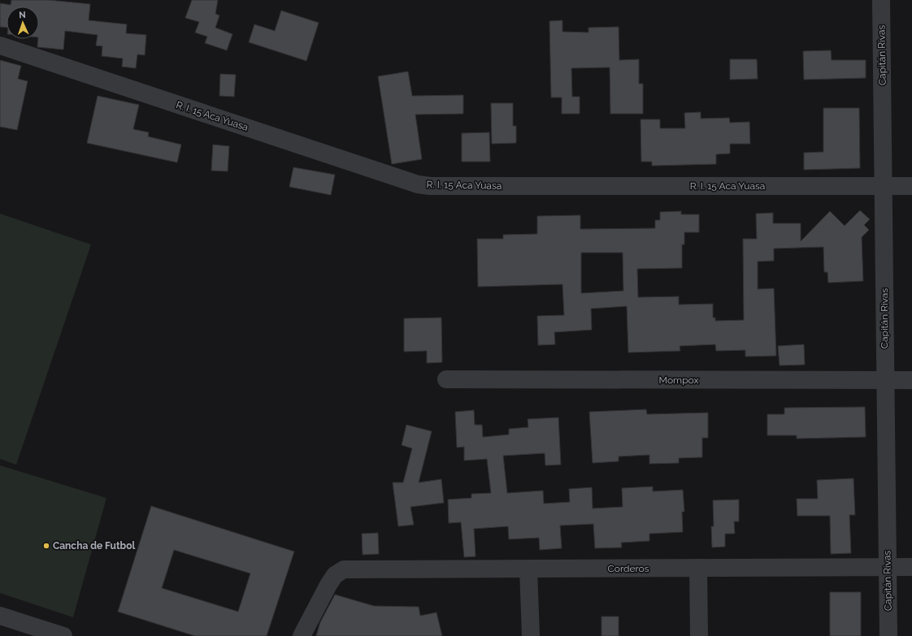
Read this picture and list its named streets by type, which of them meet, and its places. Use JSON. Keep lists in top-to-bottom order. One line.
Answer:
{"streets":{"street":["Capitán Rivas","R. I. 15 Aca Yuasa","Mompox","Corderos"]},"crossings":[["Capitán Rivas","R. I. 15 Aca Yuasa"],["Capitán Rivas","Mompox"],["Capitán Rivas","Corderos"]],"places":["Cancha de Futbol"],"north":"top"}
